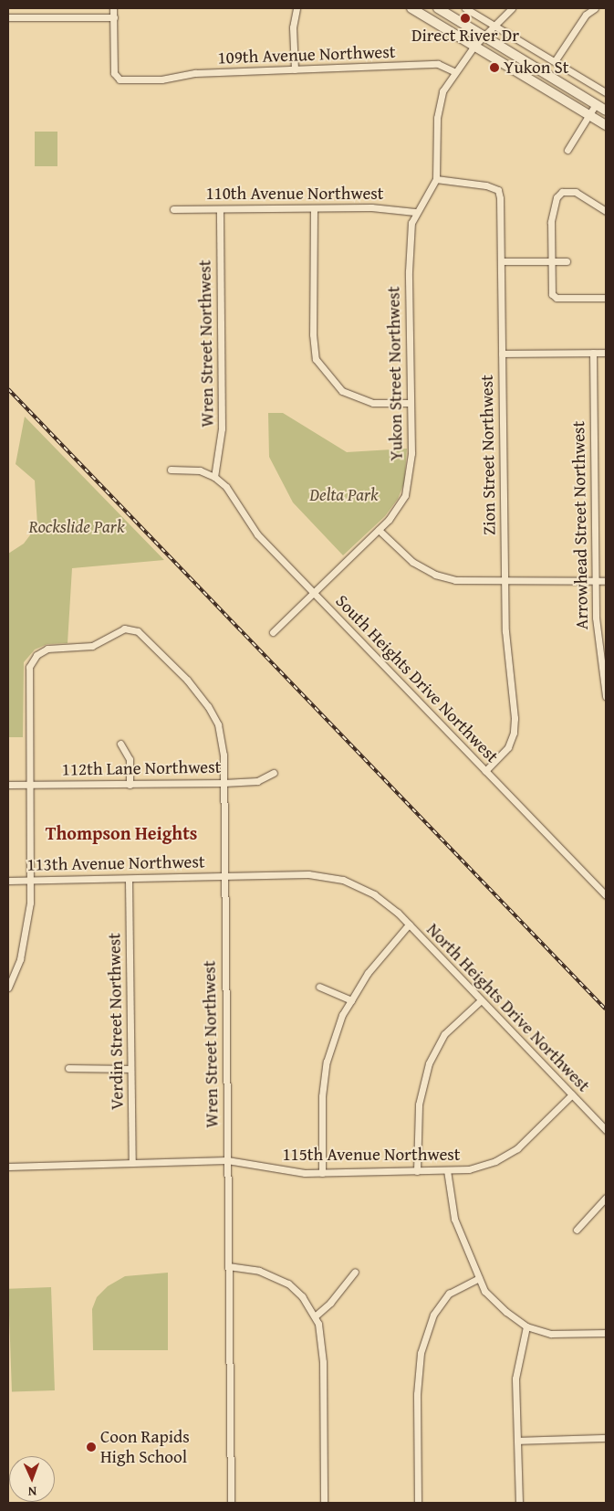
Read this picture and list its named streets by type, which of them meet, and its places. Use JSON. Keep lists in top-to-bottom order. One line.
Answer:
{"streets":{"street":["109th Avenue Northwest","110th Avenue Northwest","Wren Street Northwest","Yukon Street Northwest","Zion Street Northwest","Arrowhead Street Northwest","South Heights Drive Northwest","112th Lane Northwest","113th Avenue Northwest","North Heights Drive Northwest","Verdin Street Northwest","115th Avenue Northwest"]},"crossings":[["110th Avenue Northwest","Wren Street Northwest"],["110th Avenue Northwest","Yukon Street Northwest"],["Wren Street Northwest","South Heights Drive Northwest"],["Wren Street Northwest","112th Lane Northwest"],["Wren Street Northwest","113th Avenue Northwest"],["Wren Street Northwest","115th Avenue Northwest"],["Yukon Street Northwest","Zion Street Northwest"],["Yukon Street Northwest","South Heights Drive Northwest"],["Zion Street Northwest","South Heights Drive Northwest"],["113th Avenue Northwest","North Heights Drive Northwest"],["113th Avenue Northwest","Verdin Street Northwest"],["North Heights Drive Northwest","115th Avenue Northwest"],["Verdin Street Northwest","115th Avenue Northwest"]],"districts":["Thompson Heights"],"parks":["Delta Park","Rockslide Park"],"places":["Direct River Dr","Yukon St","Coon Rapids High School"],"north":"bottom"}
